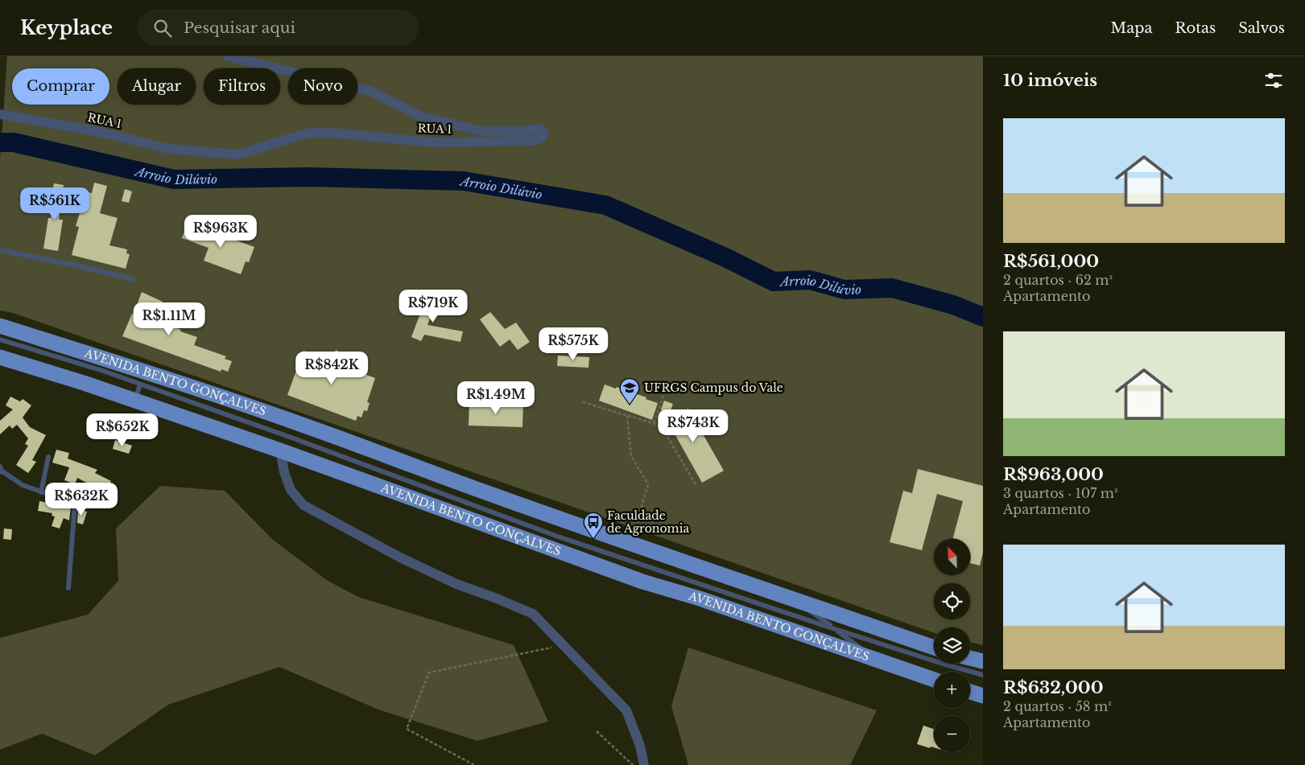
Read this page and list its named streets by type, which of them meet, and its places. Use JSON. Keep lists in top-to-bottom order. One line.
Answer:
{"streets":{"main road":["AVENIDA BENTO GONÇALVES"],"street":["RUA 1"]},"water":["Arroio Dilúvio"],"places":{"school or university":["UFRGS Campus do Vale"],"bus stop":["Faculdade de Agronomia"]},"north":"top left","page":{"header":"Keyplace","search":"Pesquisar aqui","nav":["Mapa","Rotas","Salvos"],"heading":"10 imóveis","chip":["Comprar","Alugar","Filtros","Novo"],"list":[{"name":"R$561,000","note":"2 quartos · 62 m² · Apartamento"},{"name":"R$963,000","note":"3 quartos · 107 m² · Apartamento"},{"name":"R$632,000","note":"2 quartos · 58 m² · Apartamento"}],"price":["R$561K","R$963K","R$719K","R$1.11M","R$575K","R$842K","R$1.49M","R$743K","R$652K","R$632K"],"map_buttons":["+","−"]}}
